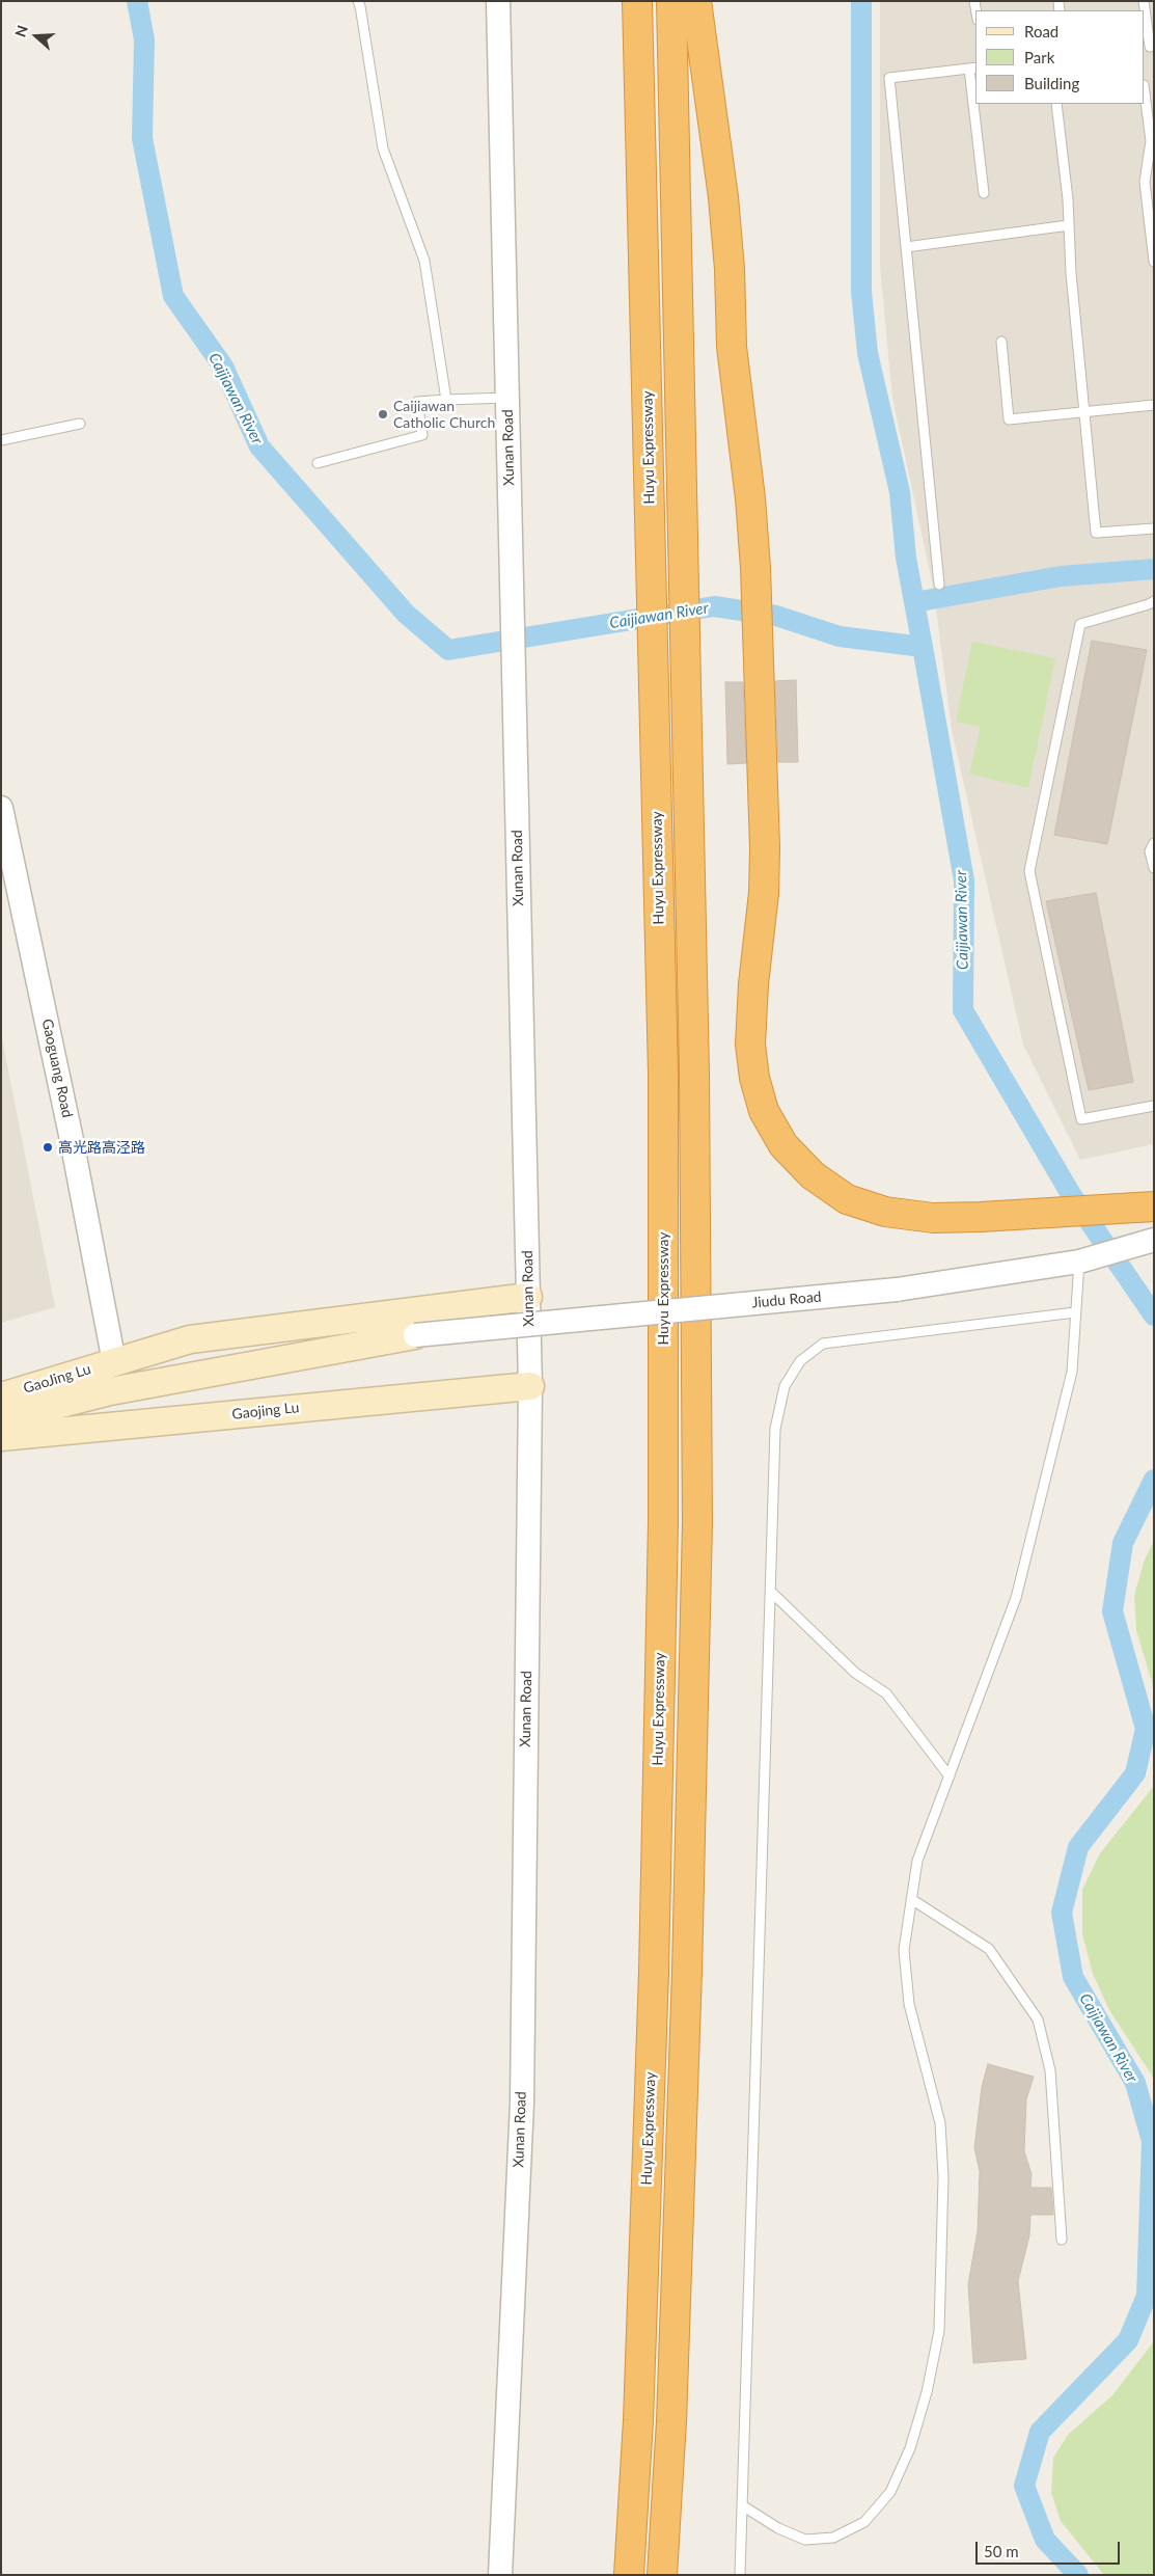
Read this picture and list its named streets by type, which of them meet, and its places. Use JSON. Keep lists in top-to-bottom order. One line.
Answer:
{"streets":{"highway":["Huyu Expressway"],"main road":["GaoJing Lu","Gaojing Lu"],"street":["Xunan Road","Gaoguang Road","Jiudu Road"]},"crossings":[["Xunan Road","GaoJing Lu"],["Xunan Road","Gaojing Lu"],["Gaoguang Road","GaoJing Lu"],["Jiudu Road","Gaojing Lu"]],"water":["Caijiawan River"],"places":["Caijiawan Catholic Church","高光路高泾路"],"legend":["Road","Park","Building"],"scale_bar":"50 m","north":"left"}
